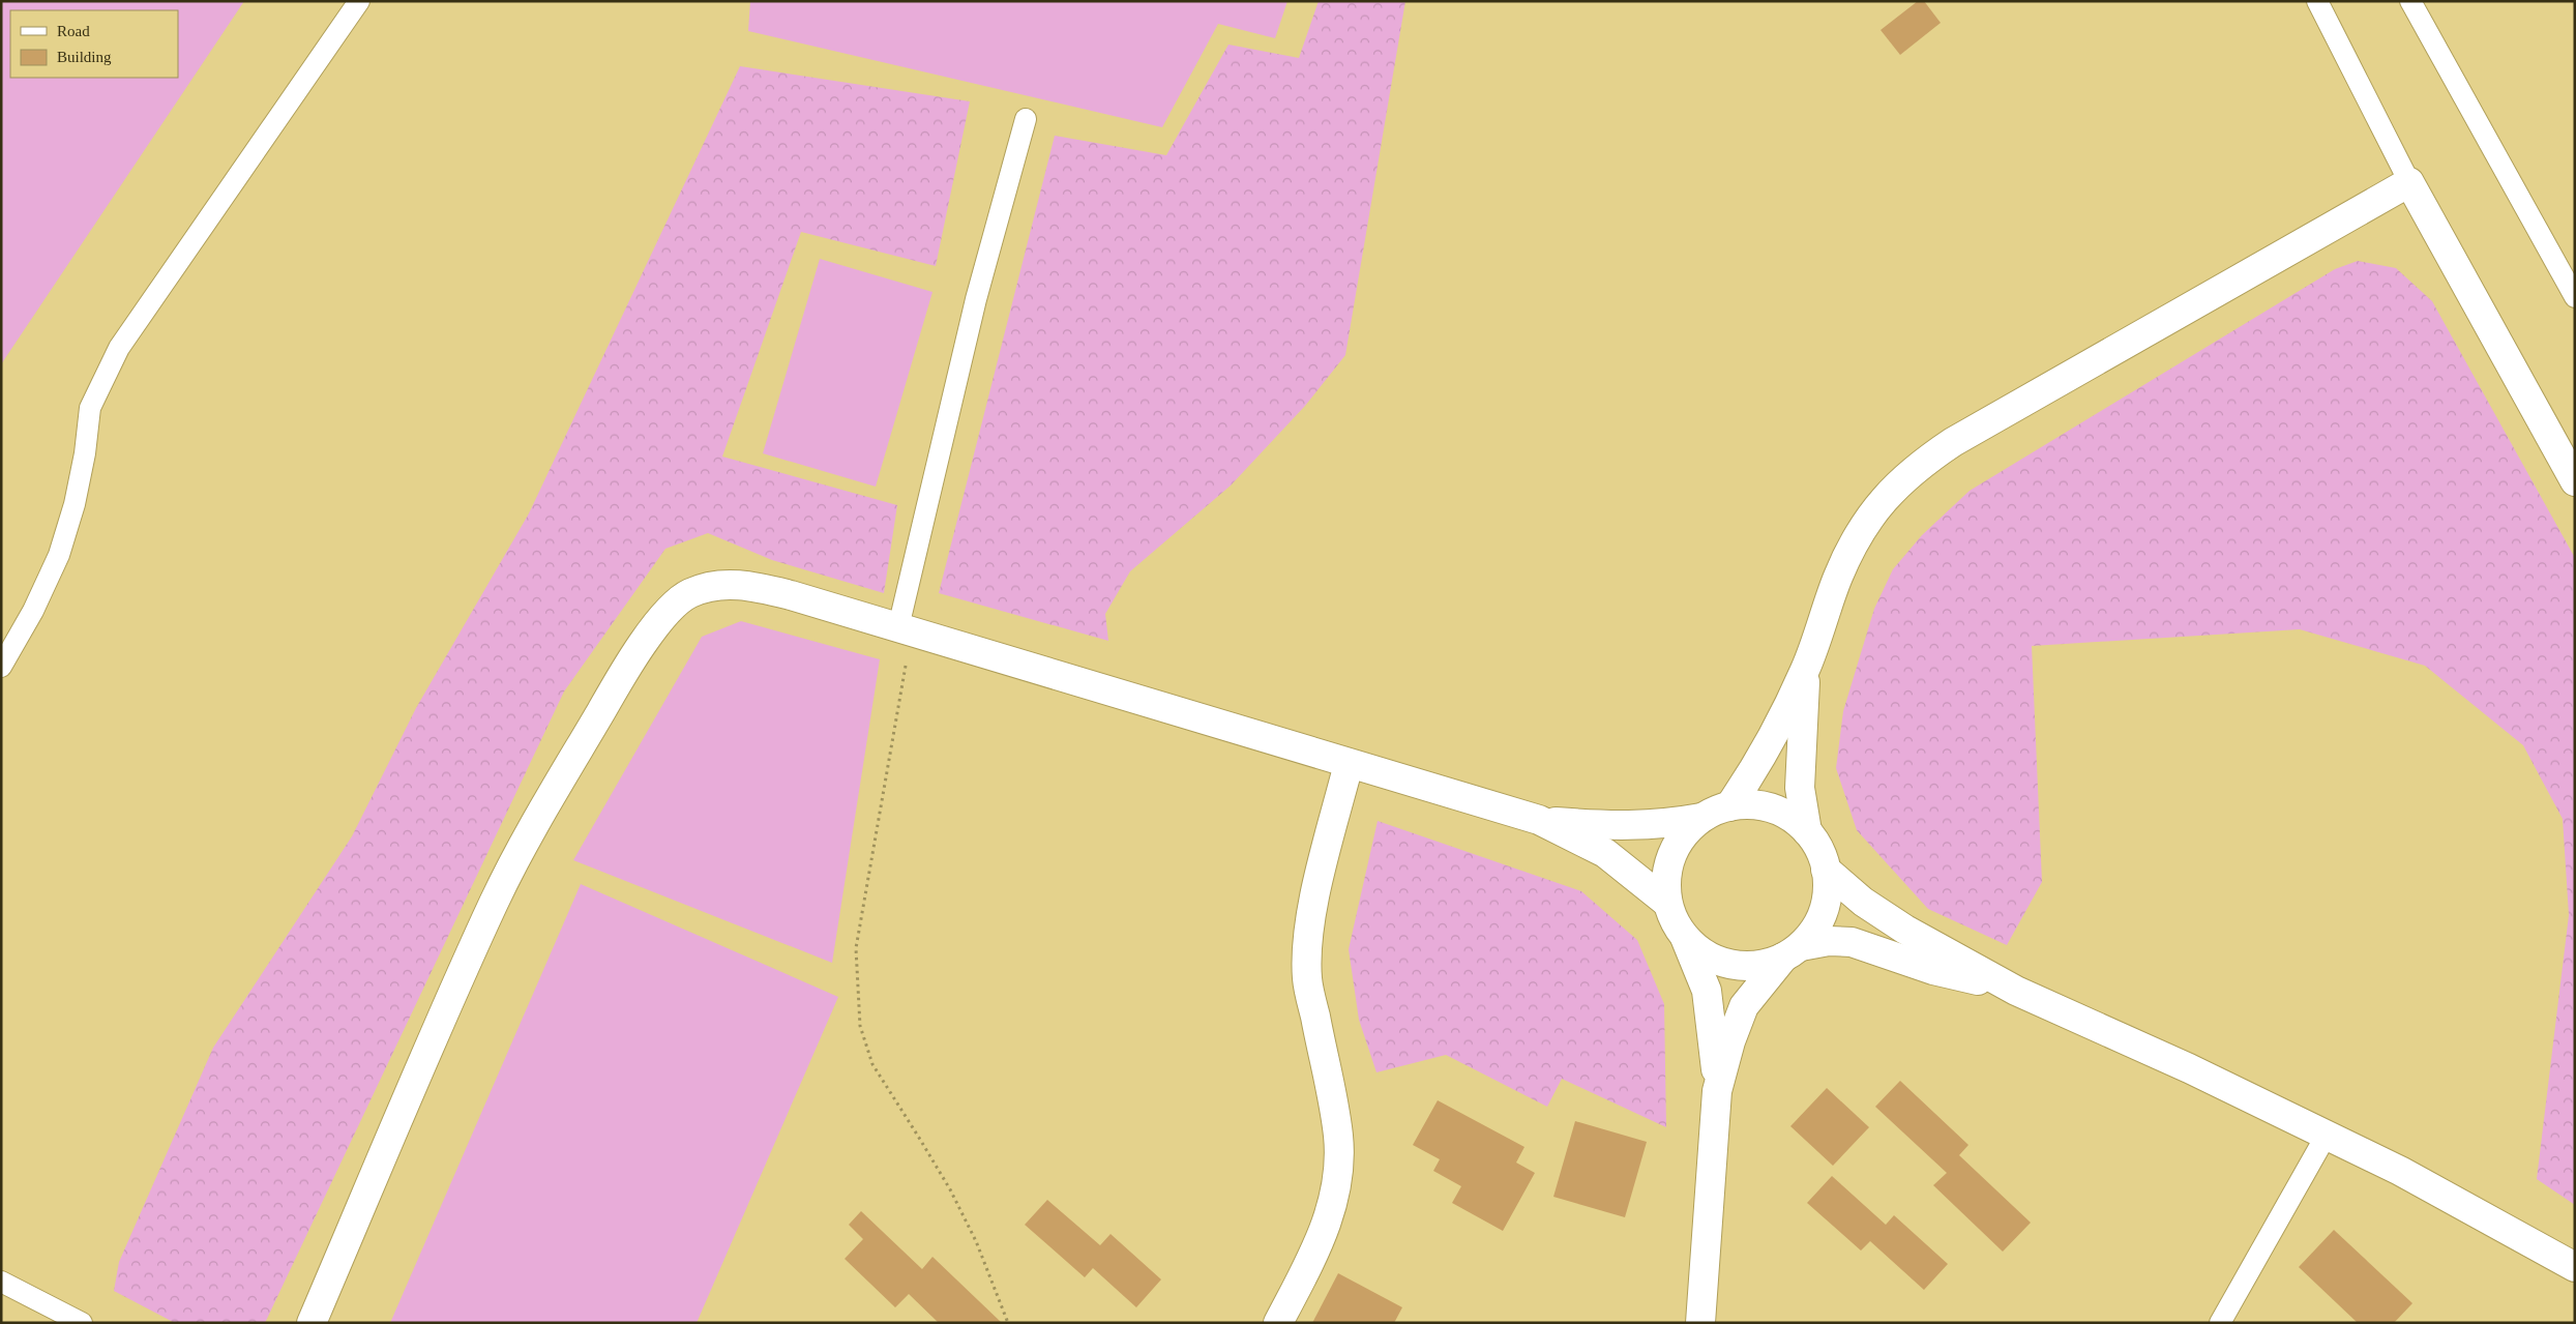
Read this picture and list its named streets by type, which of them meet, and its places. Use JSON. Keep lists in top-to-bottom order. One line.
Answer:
{"legend":["Road","Building"]}
